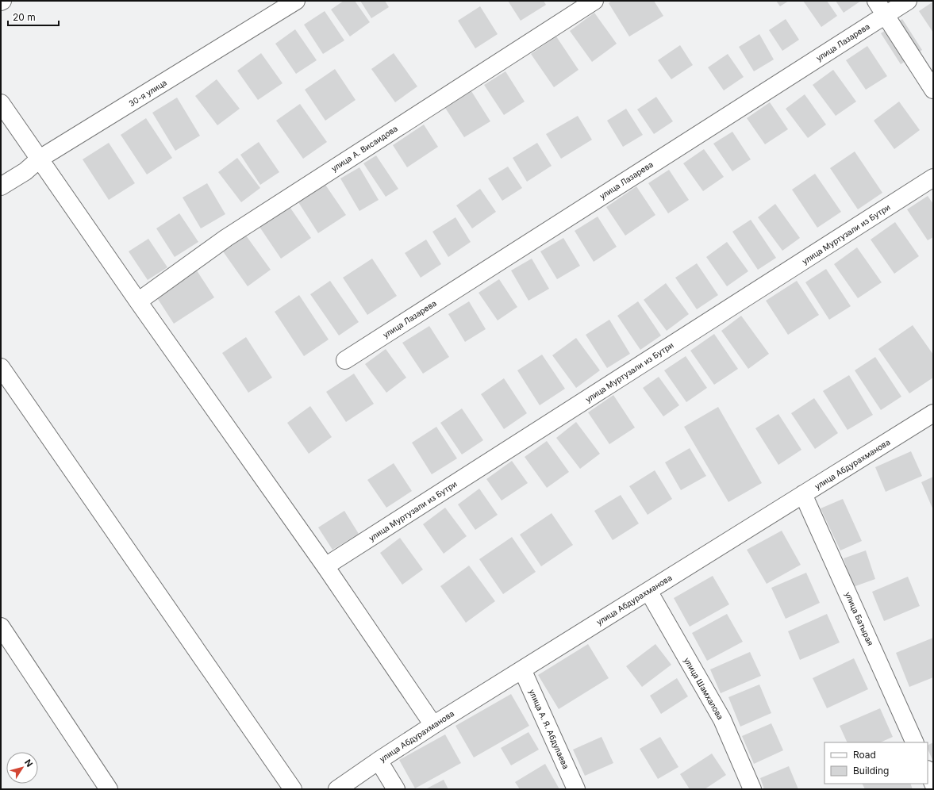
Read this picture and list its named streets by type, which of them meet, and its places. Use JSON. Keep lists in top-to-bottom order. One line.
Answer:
{"streets":{"street":["улица Лазарева","30-я улица","улица А. Висаидова","улица Муртузали из Бутри","улица Абдурахманова","улица Батырая","улица Шамхалова","улица А. Я. Абдулаева"]},"crossings":[["улица Абдурахманова","улица Батырая"],["улица Абдурахманова","улица Шамхалова"],["улица Абдурахманова","улица А. Я. Абдулаева"]],"legend":["Road","Building"],"scale_bar":"20 m","north":"top right"}
